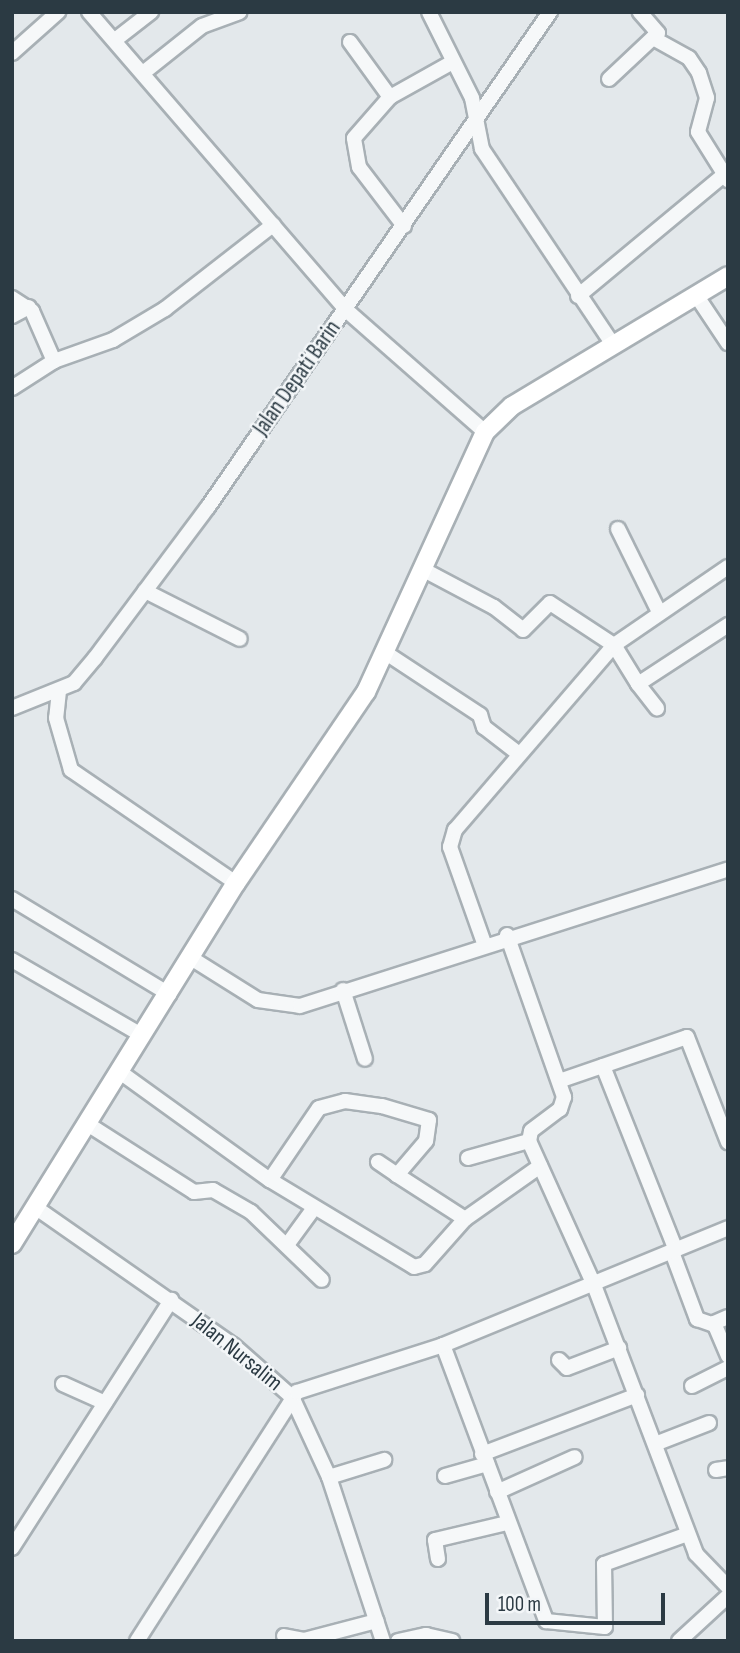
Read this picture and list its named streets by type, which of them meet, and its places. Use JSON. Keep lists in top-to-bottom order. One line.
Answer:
{"streets":{"street":["Jalan Depati Barin","Jalan Nursalim"]},"scale_bar":"100 m"}
